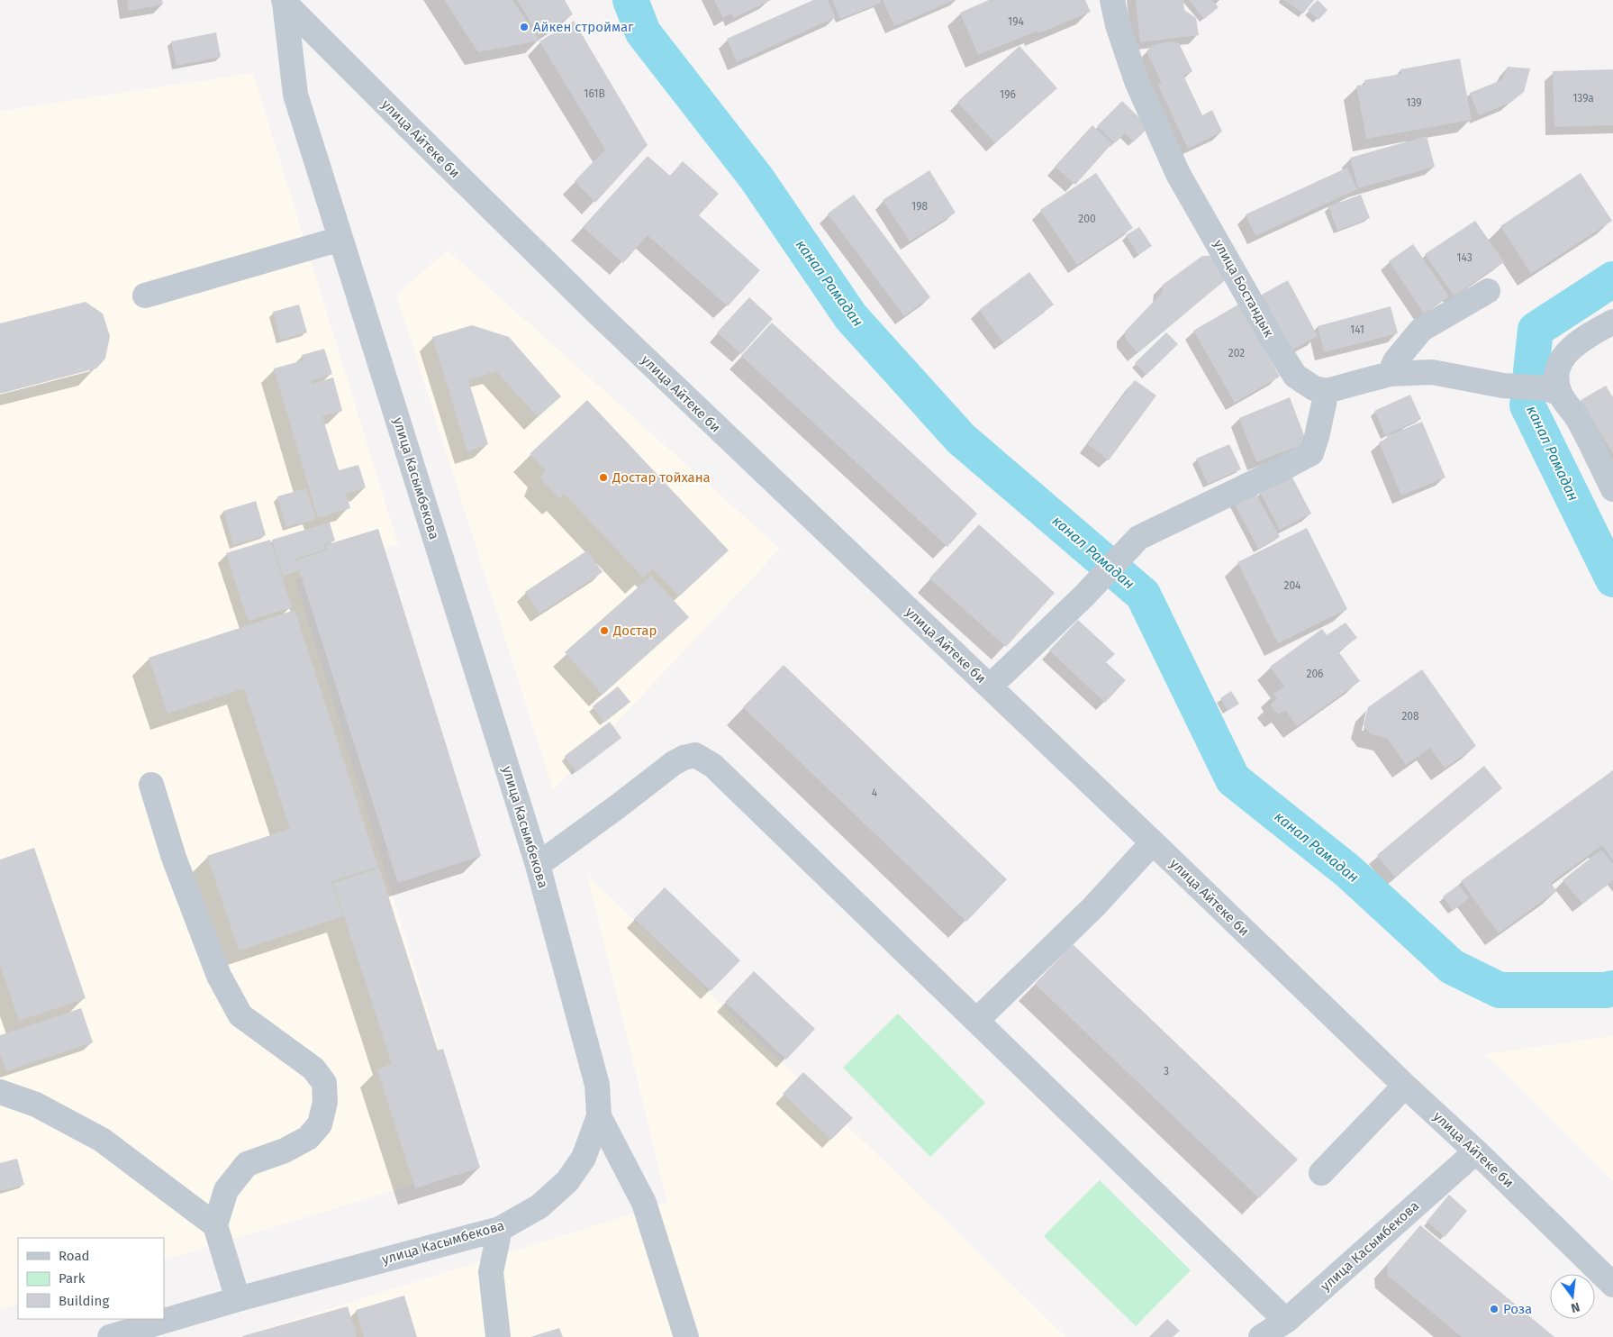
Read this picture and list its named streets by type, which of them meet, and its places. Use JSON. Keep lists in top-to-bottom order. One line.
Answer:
{"streets":{"street":["улица Айтеке би","улица Бостандык","улица Касымбекова"]},"crossings":[["улица Айтеке би","улица Касымбекова"]],"water":["канал Рамадан"],"places":["Айкен строймаг","Достар тойхана","Достар","Роза"],"house_numbers":["194","161В","196","139а","139","198","200","143","141","202","204","206","208","4","3"],"legend":["Road","Park","Building"],"north":"bottom"}
